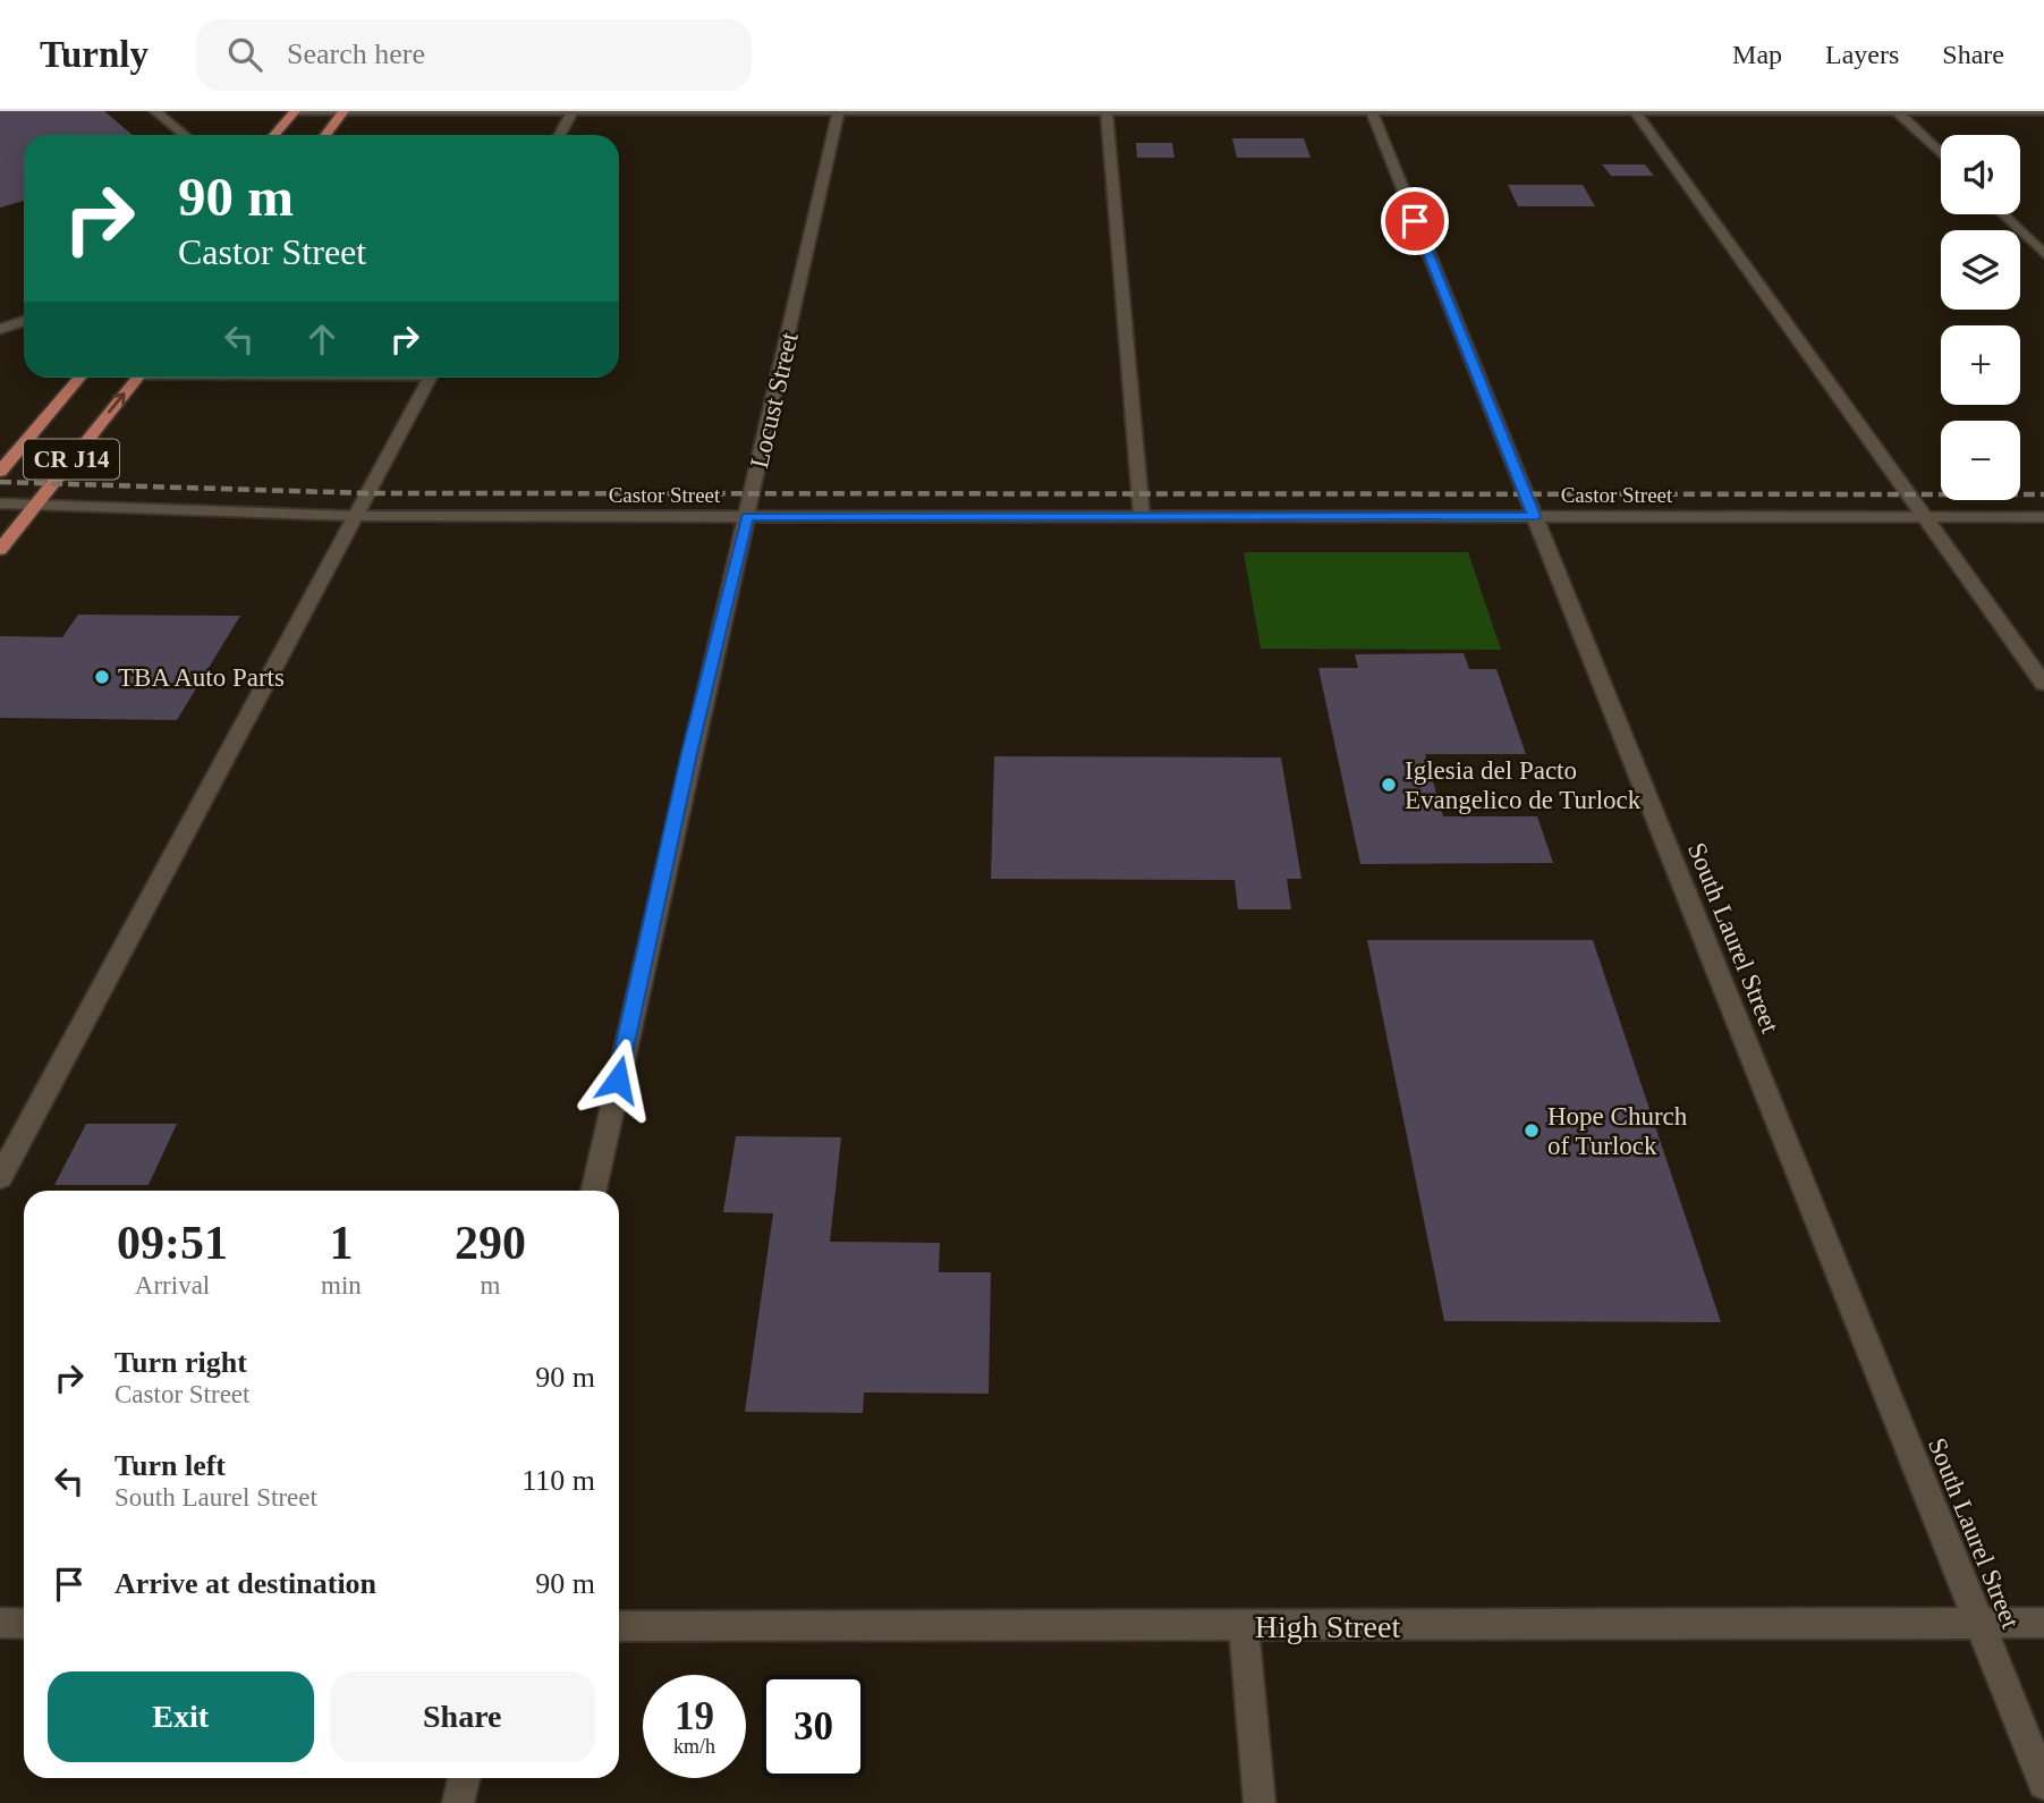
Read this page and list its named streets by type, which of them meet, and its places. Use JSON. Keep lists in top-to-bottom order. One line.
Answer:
{"streets":{"main road":["CR J14"],"street":["Locust Street","Castor Street","South Laurel Street","High Street"]},"crossings":[["Locust Street","Castor Street"],["CR J14","Castor Street"],["Castor Street","South Laurel Street"],["South Laurel Street","High Street"]],"places":["TBA Auto Parts","Iglesia del Pacto Evangelico de Turlock","Hope Church of Turlock"],"page":{"header":"Turnly","search":"Search here","nav":["Map","Layers","Share"],"map_buttons":["+","−"],"turn":["90 m","Castor Street"],"eta":["09:51","Arrival","1","min","290","m"],"list":[{"name":"Turn right","note":"Castor Street","value":"90 m"},{"name":"Turn left","note":"South Laurel Street","value":"110 m"},{"name":"Arrive at destination","value":"90 m"}],"buttons":["Exit","Share"],"speed":"19 km/h","limit":"30"}}
